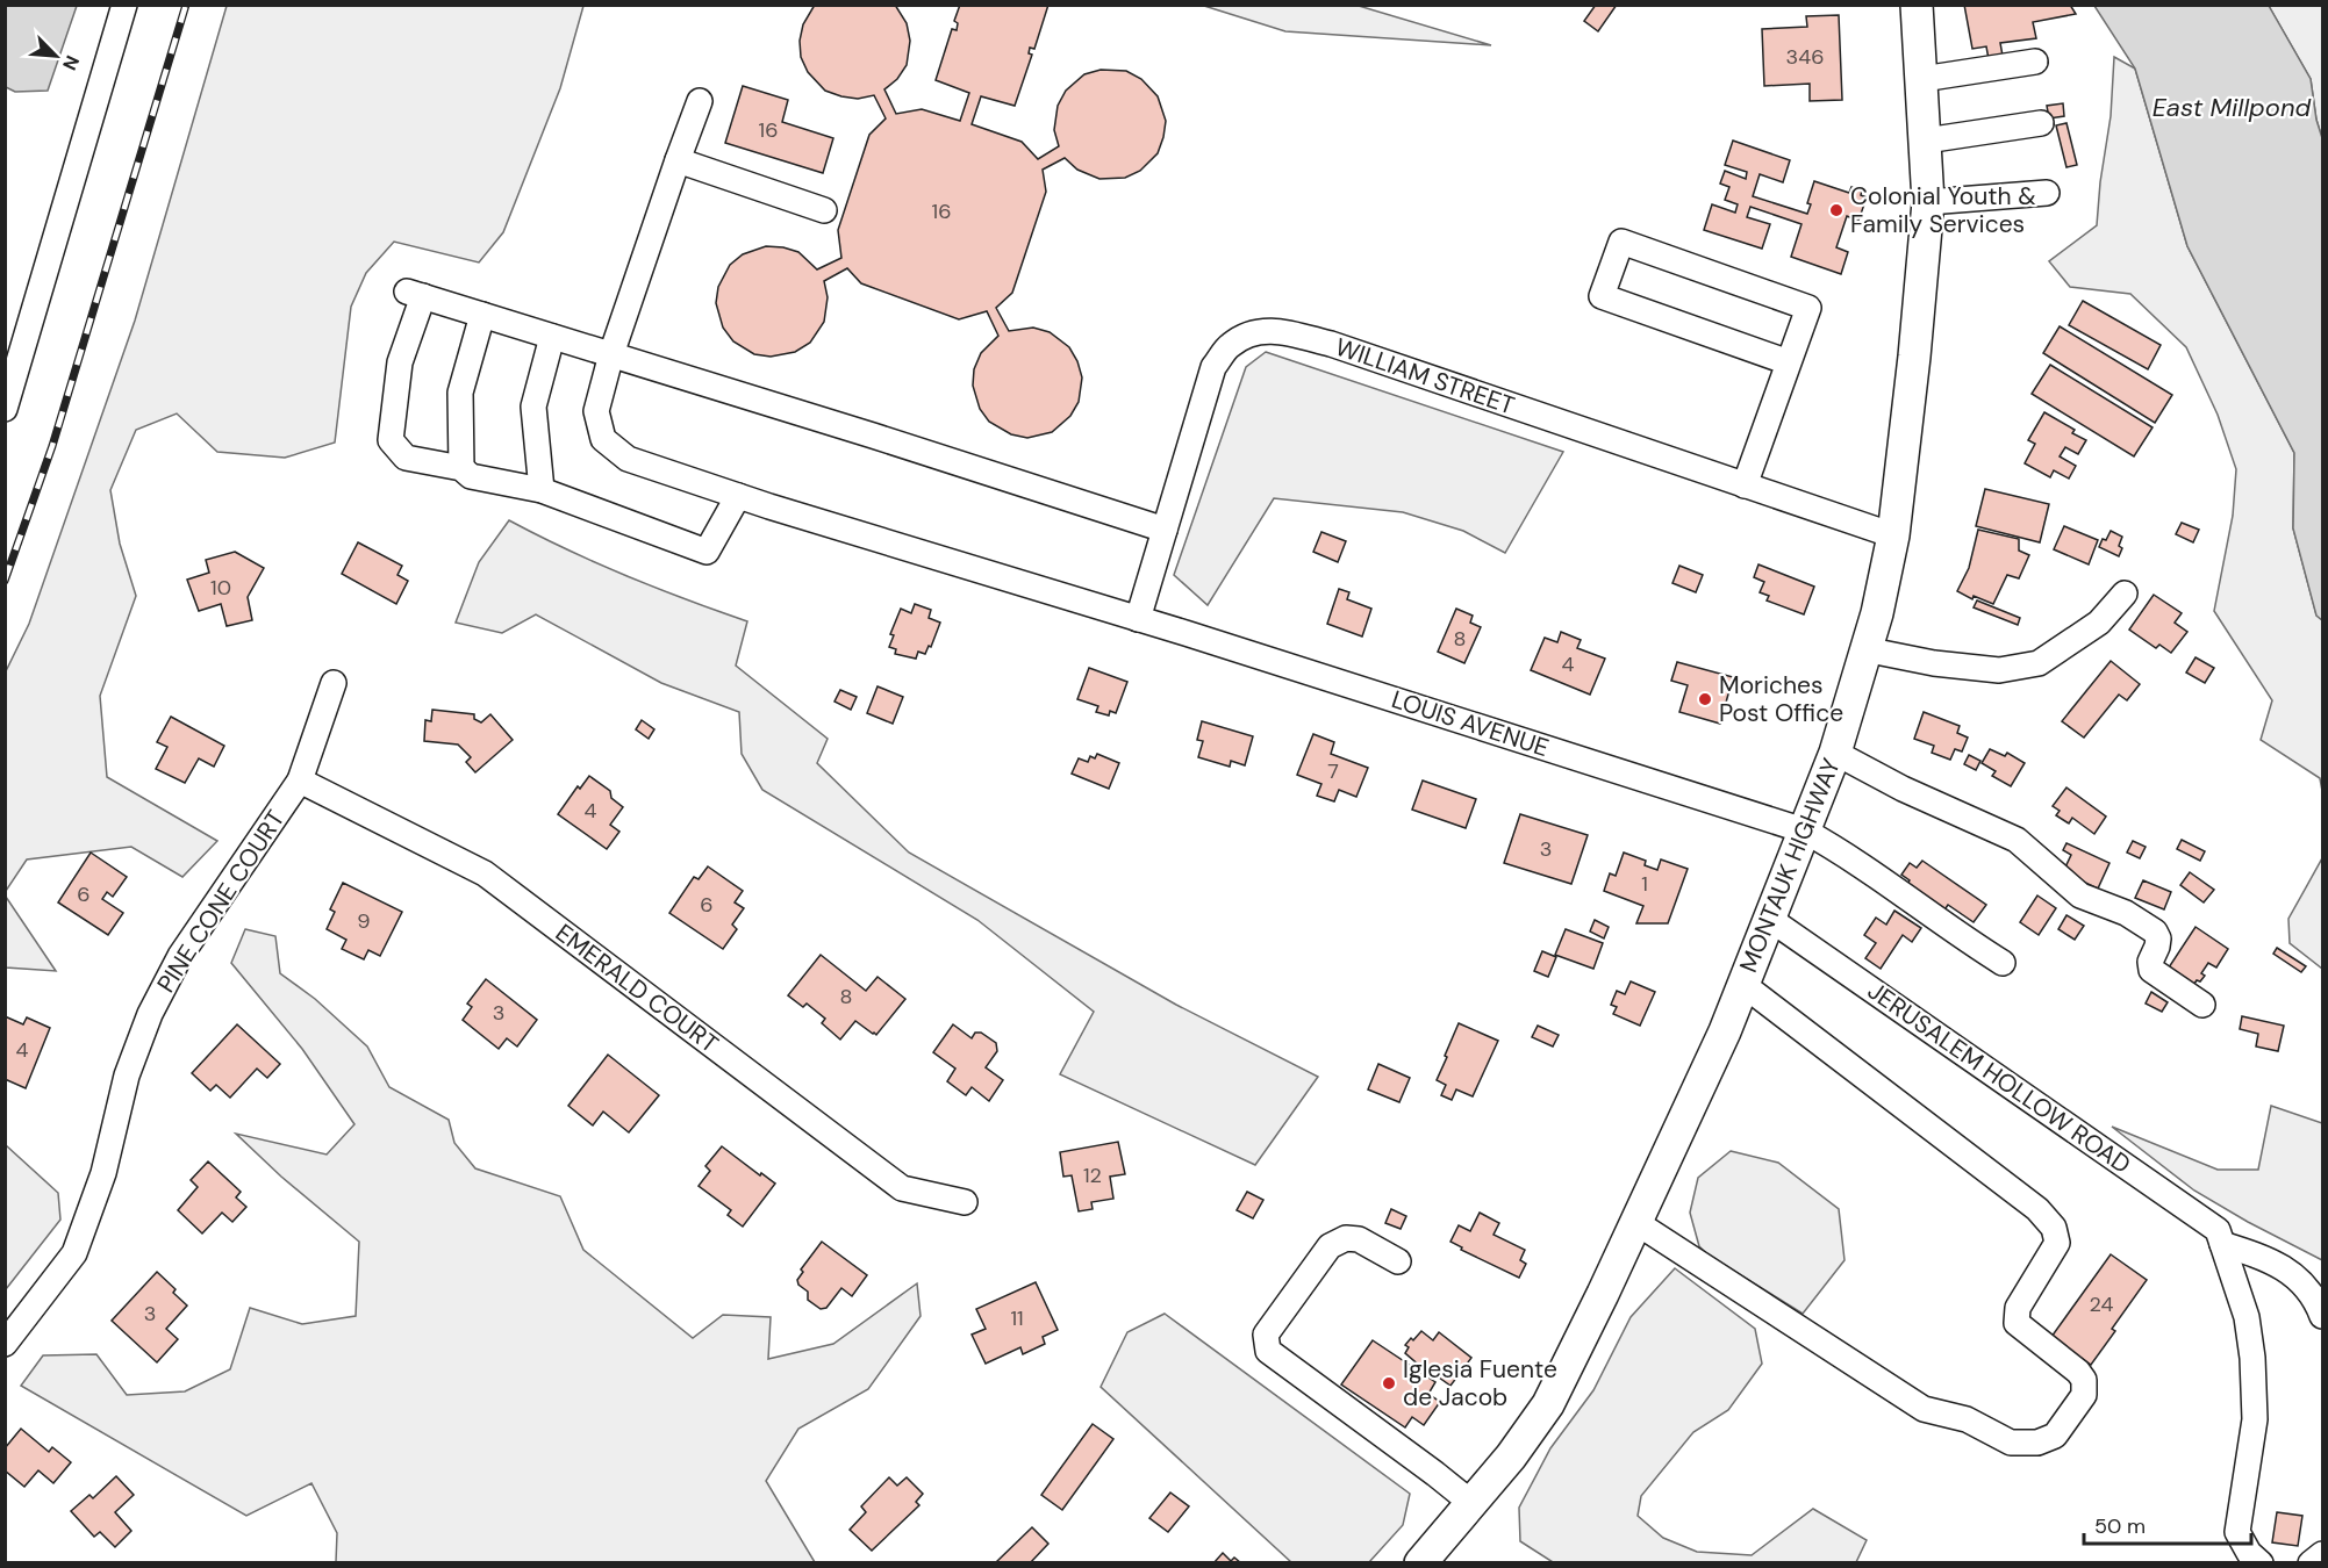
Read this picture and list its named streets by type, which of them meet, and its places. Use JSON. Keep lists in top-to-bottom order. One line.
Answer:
{"streets":{"main road":["MONTAUK HIGHWAY"],"street":["WILLIAM STREET","LOUIS AVENUE","PINE CONE COURT","EMERALD COURT","JERUSALEM HOLLOW ROAD"]},"crossings":[["WILLIAM STREET","LOUIS AVENUE"],["WILLIAM STREET","MONTAUK HIGHWAY"],["LOUIS AVENUE","MONTAUK HIGHWAY"],["MONTAUK HIGHWAY","JERUSALEM HOLLOW ROAD"],["PINE CONE COURT","EMERALD COURT"]],"water":["East Millpond"],"places":["Colonial Youth & Family Services","Moriches Post Office","Iglesia Fuente de Jacob"],"house_numbers":["346","16","16","10","8","4","7","4","3","1","6","6","9","8","3","4","12","24","3","11"],"scale_bar":"50 m","north":"bottom right"}
